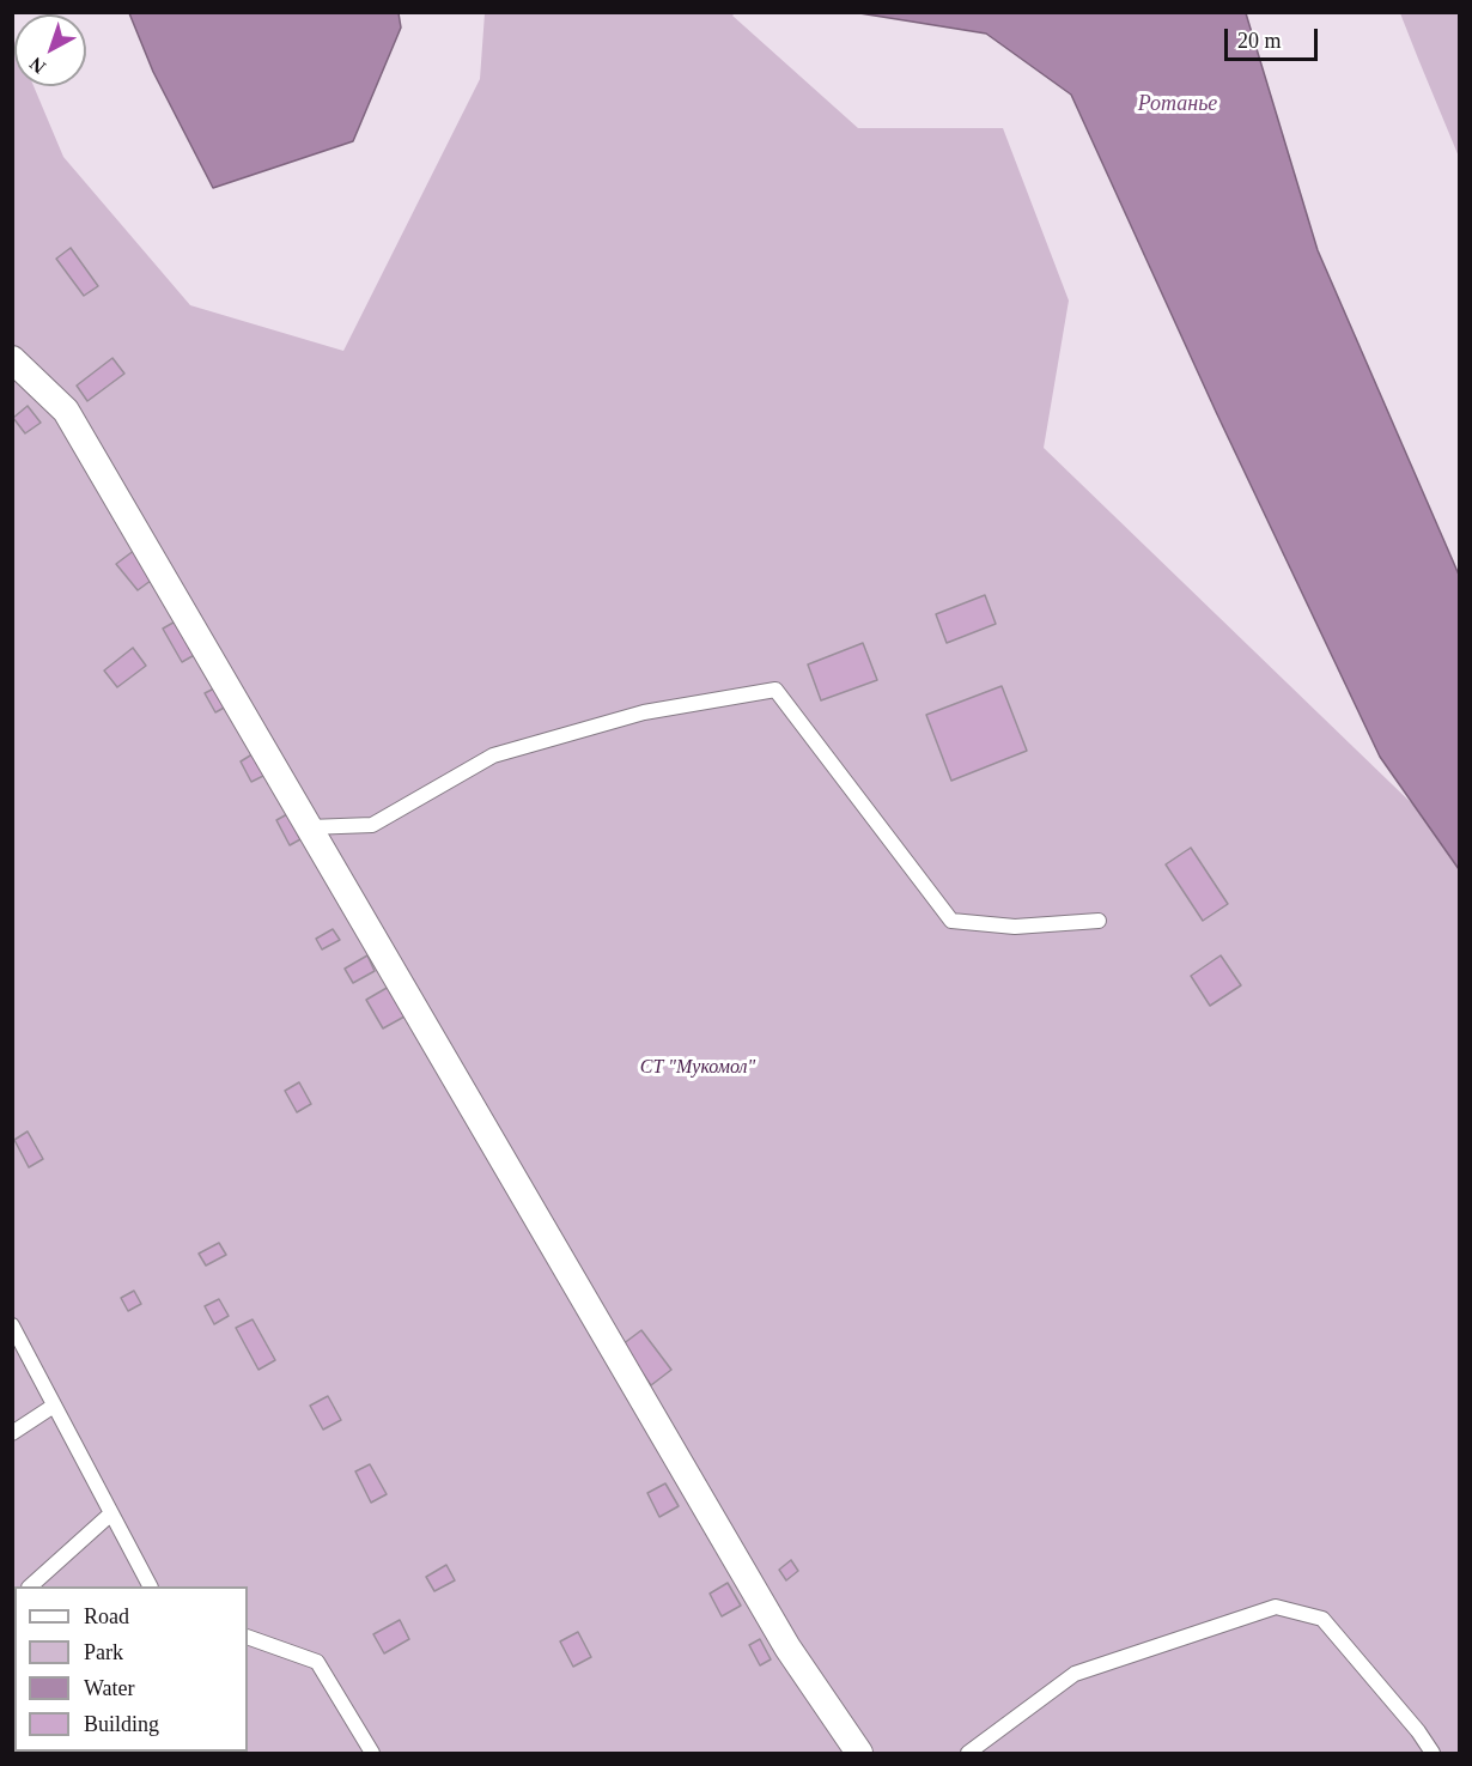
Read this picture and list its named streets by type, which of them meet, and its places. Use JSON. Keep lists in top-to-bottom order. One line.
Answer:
{"water":["Ротанье"],"parks":["СТ \"Мукомол\""],"legend":["Road","Park","Water","Building"],"scale_bar":"20 m","north":"bottom left"}
